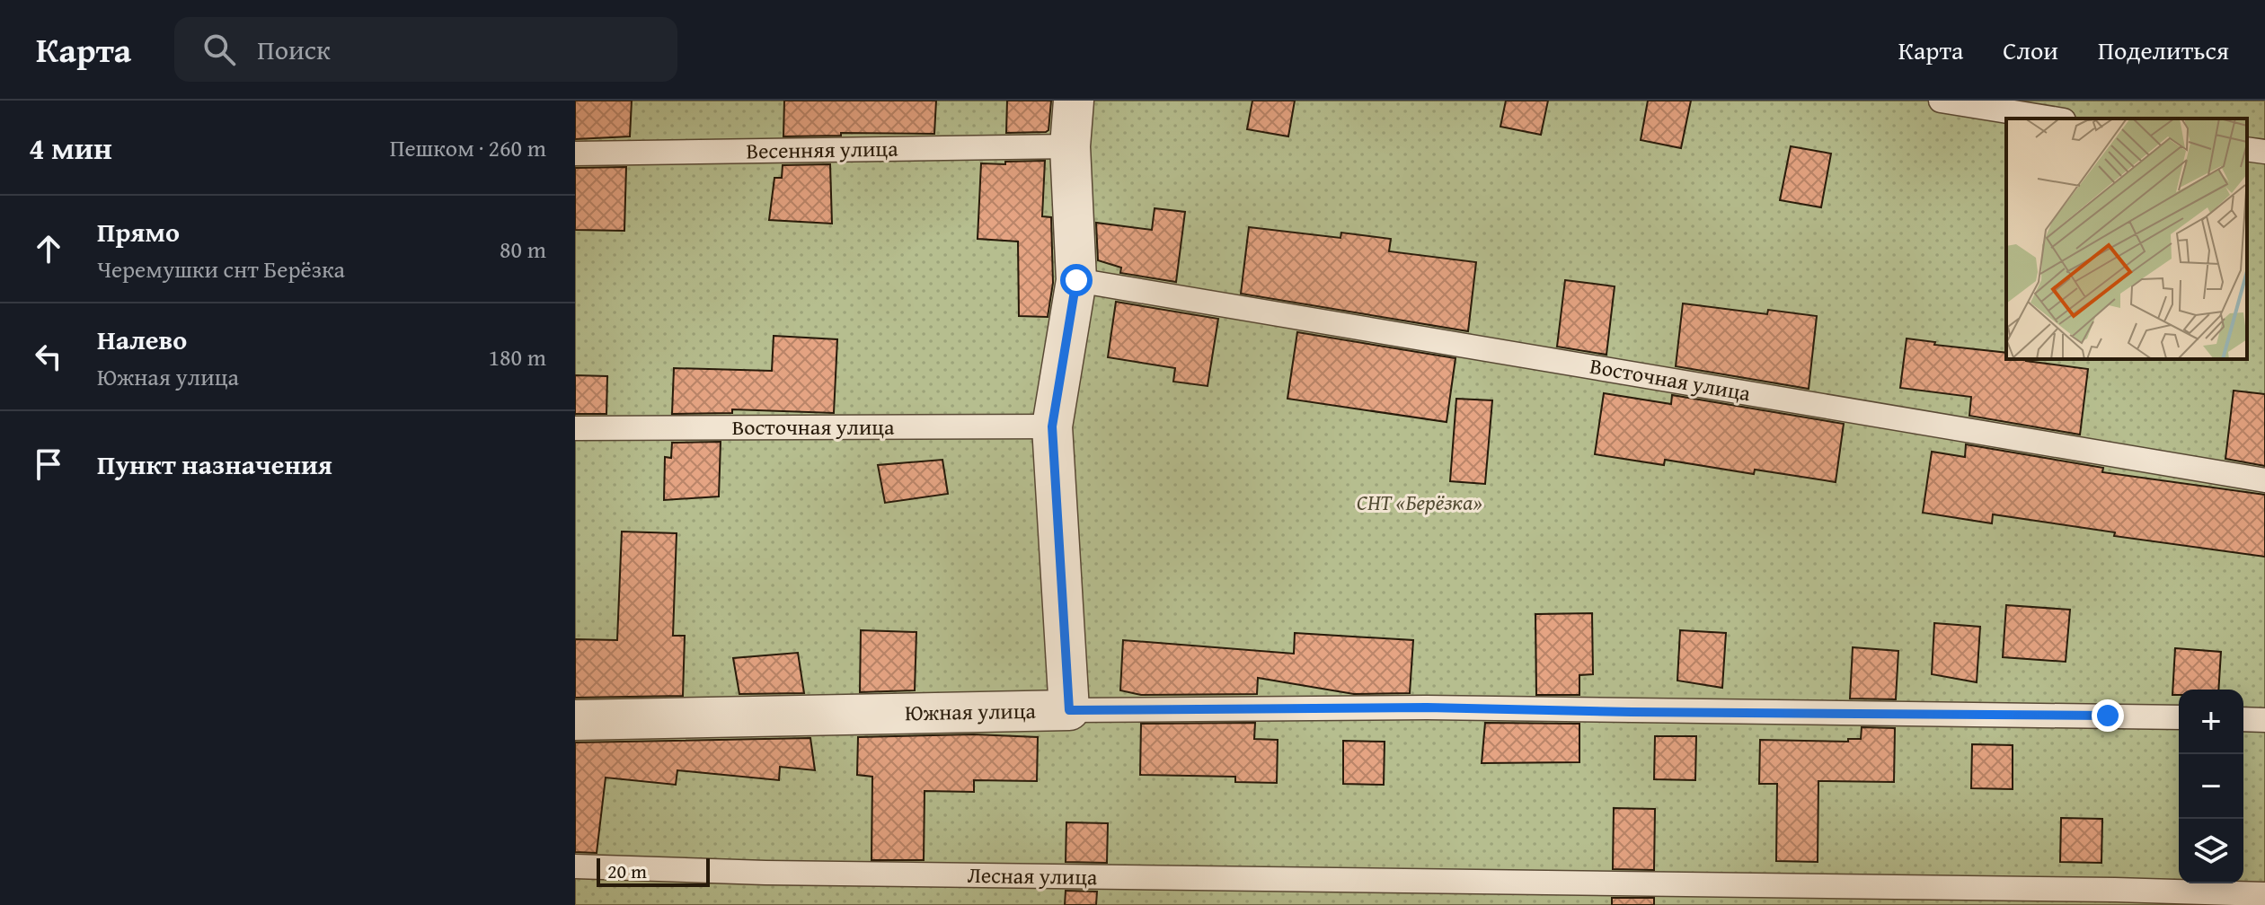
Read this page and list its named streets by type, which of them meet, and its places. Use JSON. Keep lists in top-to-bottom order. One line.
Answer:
{"streets":{"street":["Южная улица"],"lane":["Весенняя улица","Восточная улица","Лесная улица"]},"parks":["СНТ «Берёзка»"],"scale_bar":"20 m","page":{"header":"Карта","search":"Поиск","nav":["Карта","Слои","Поделиться"],"heading":["4 мин","Пешком · 260 m"],"list":[["Прямо","Черемушки снт Берёзка","80 m"],["Налево","Южная улица","180 m"],"Пункт назначения"],"map_buttons":["+","−"],"scale":"20 m"}}
